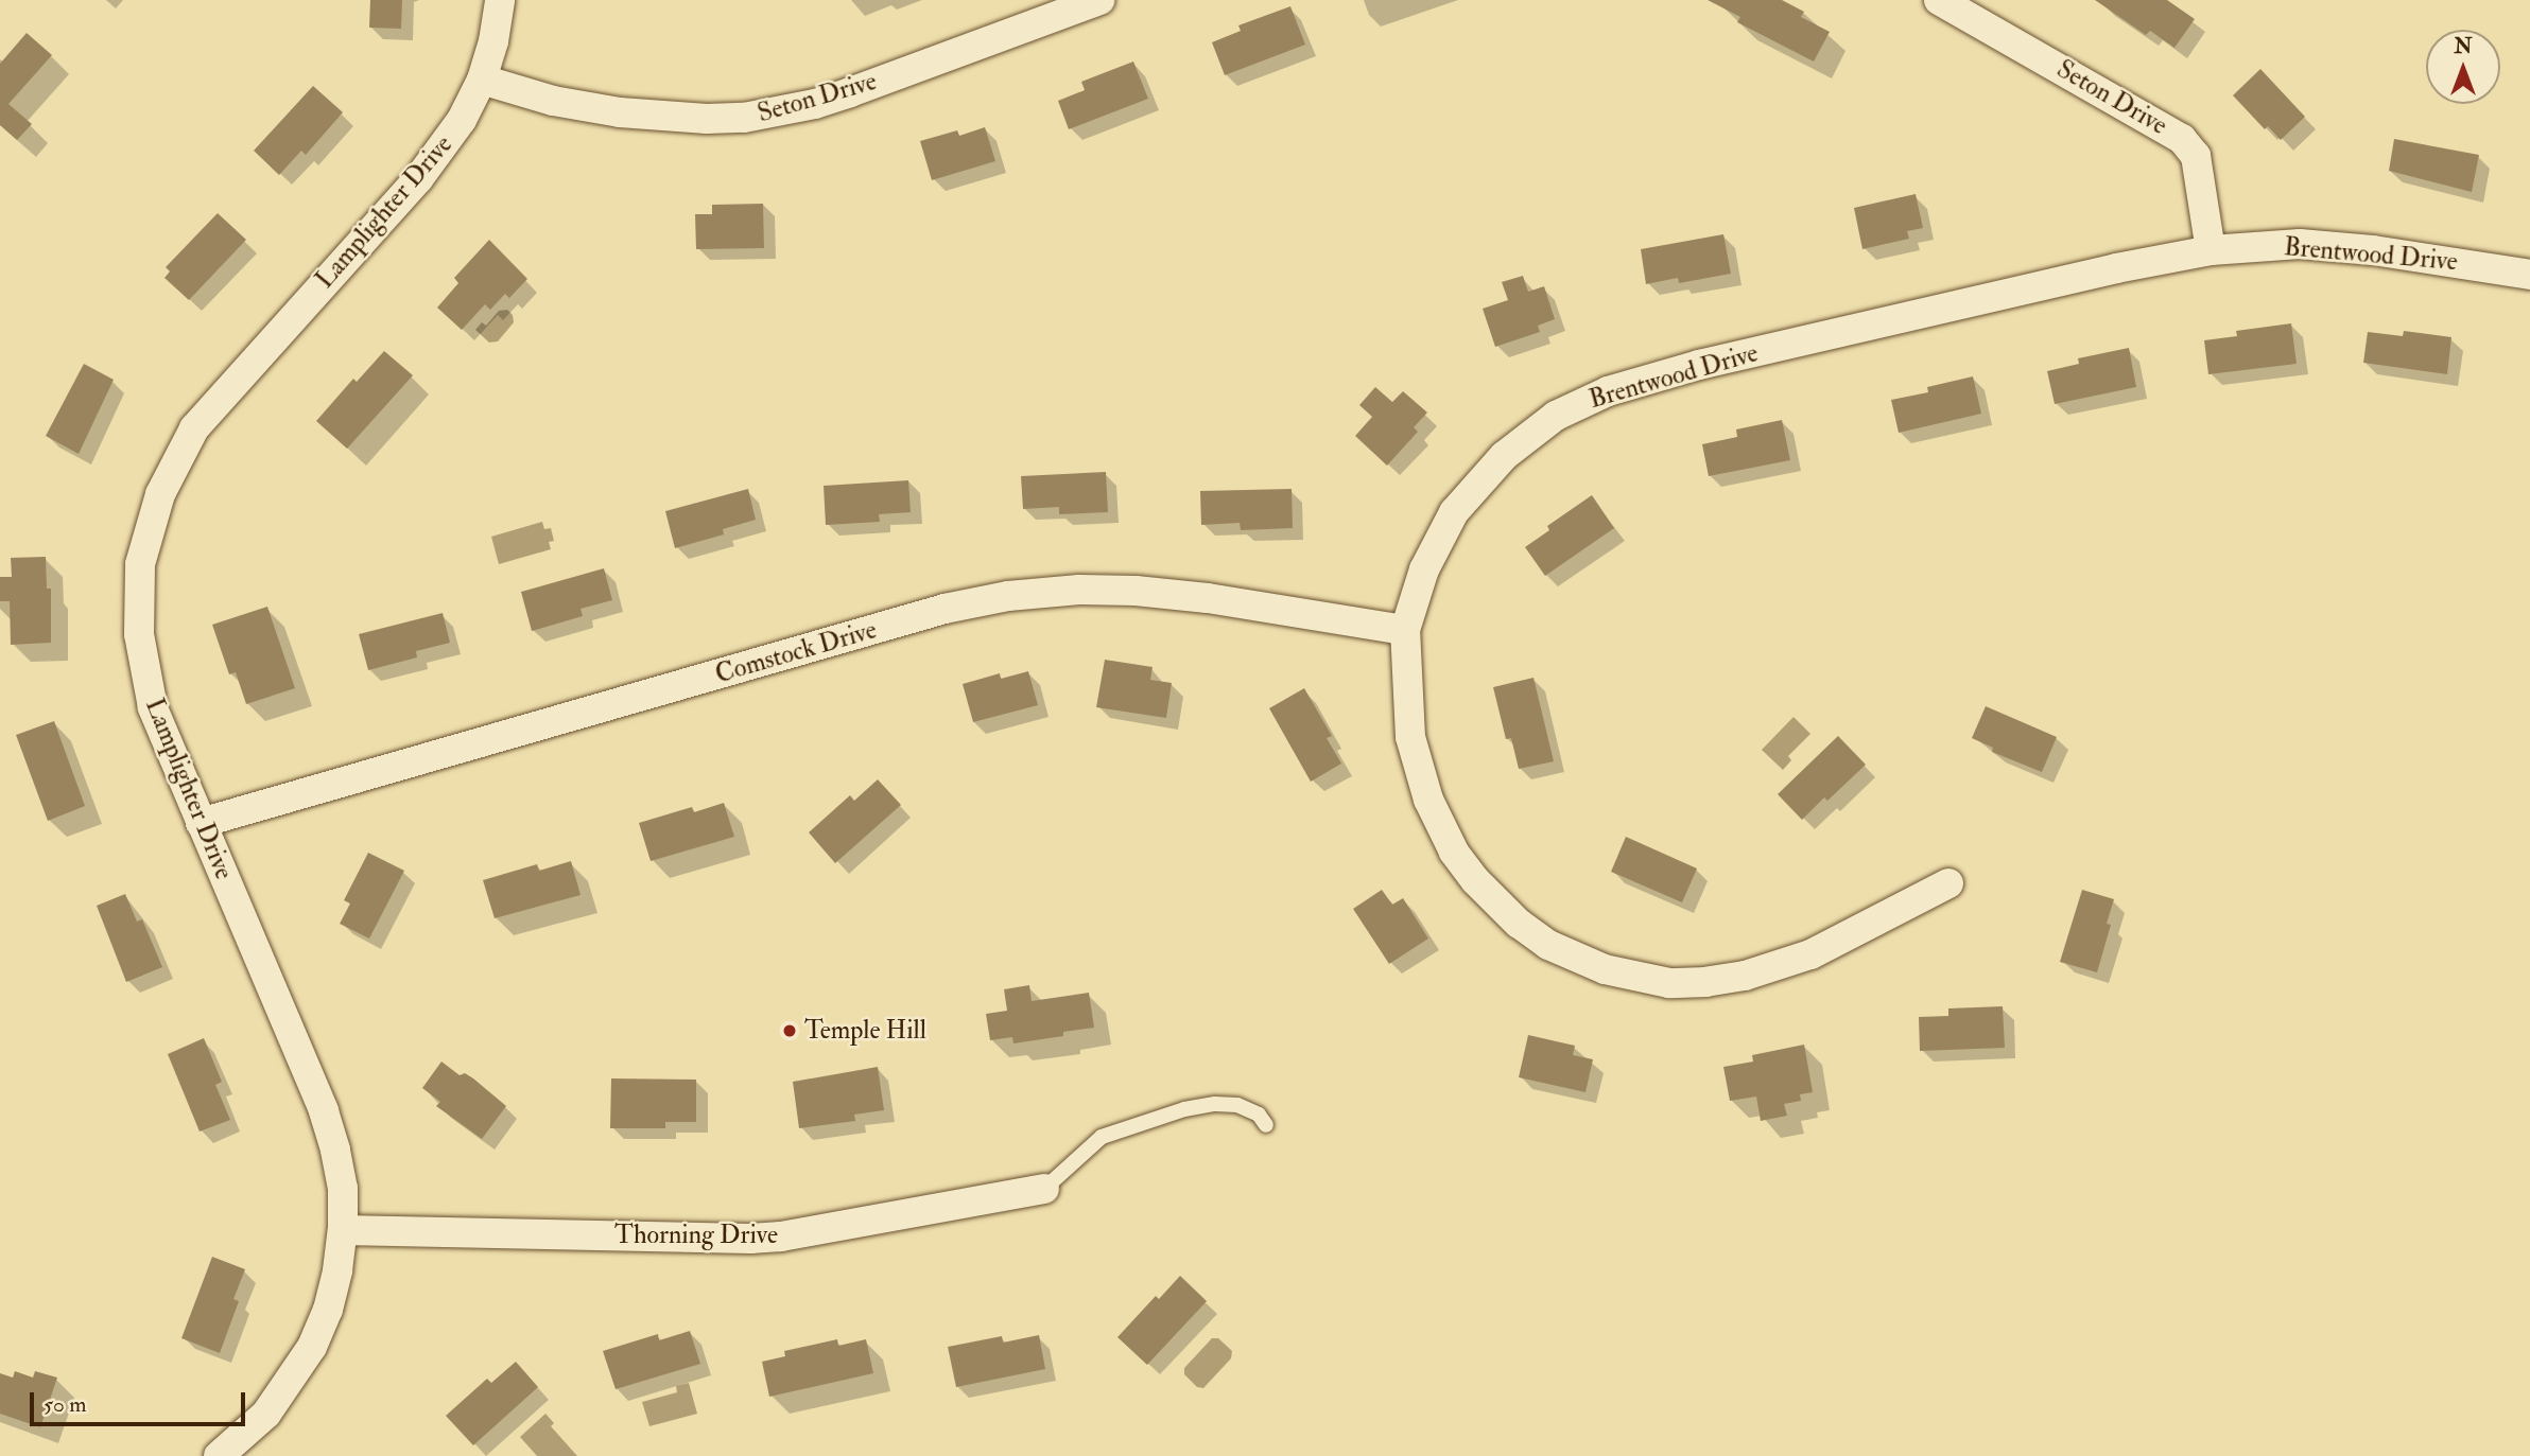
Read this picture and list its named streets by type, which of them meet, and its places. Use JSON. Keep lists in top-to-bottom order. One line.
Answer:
{"streets":{"street":["Seton Drive","Lamplighter Drive","Brentwood Drive","Comstock Drive","Thorning Drive"]},"crossings":[["Seton Drive","Lamplighter Drive"],["Seton Drive","Brentwood Drive"],["Lamplighter Drive","Comstock Drive"],["Lamplighter Drive","Thorning Drive"],["Brentwood Drive","Comstock Drive"]],"places":["Temple Hill"],"scale_bar":"50 m","north":"top"}
